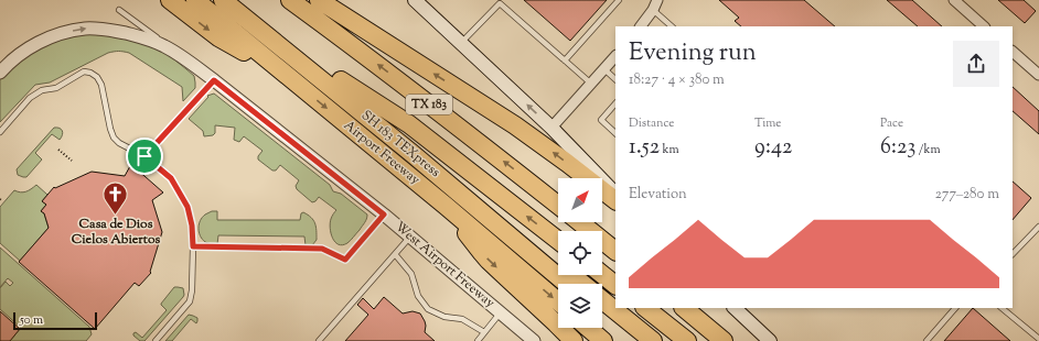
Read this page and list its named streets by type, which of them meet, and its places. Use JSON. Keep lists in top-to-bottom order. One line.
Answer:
{"streets":{"highway":["TX 183","SH 183 TEXpress","Airport Freeway"],"street":["West Airport Freeway"]},"places":{"church":["Casa de Dios Cielos Abiertos"]},"scale_bar":"50 m","north":"top right","page":{"heading":["Evening run","18:27 · 4 × 380 m"],"stats":[["Distance","1.52 km"],["Time","9:42"],["Pace","6:23 /km"]],"chart":["Elevation","277–280 m"],"scale":"50 m"}}
